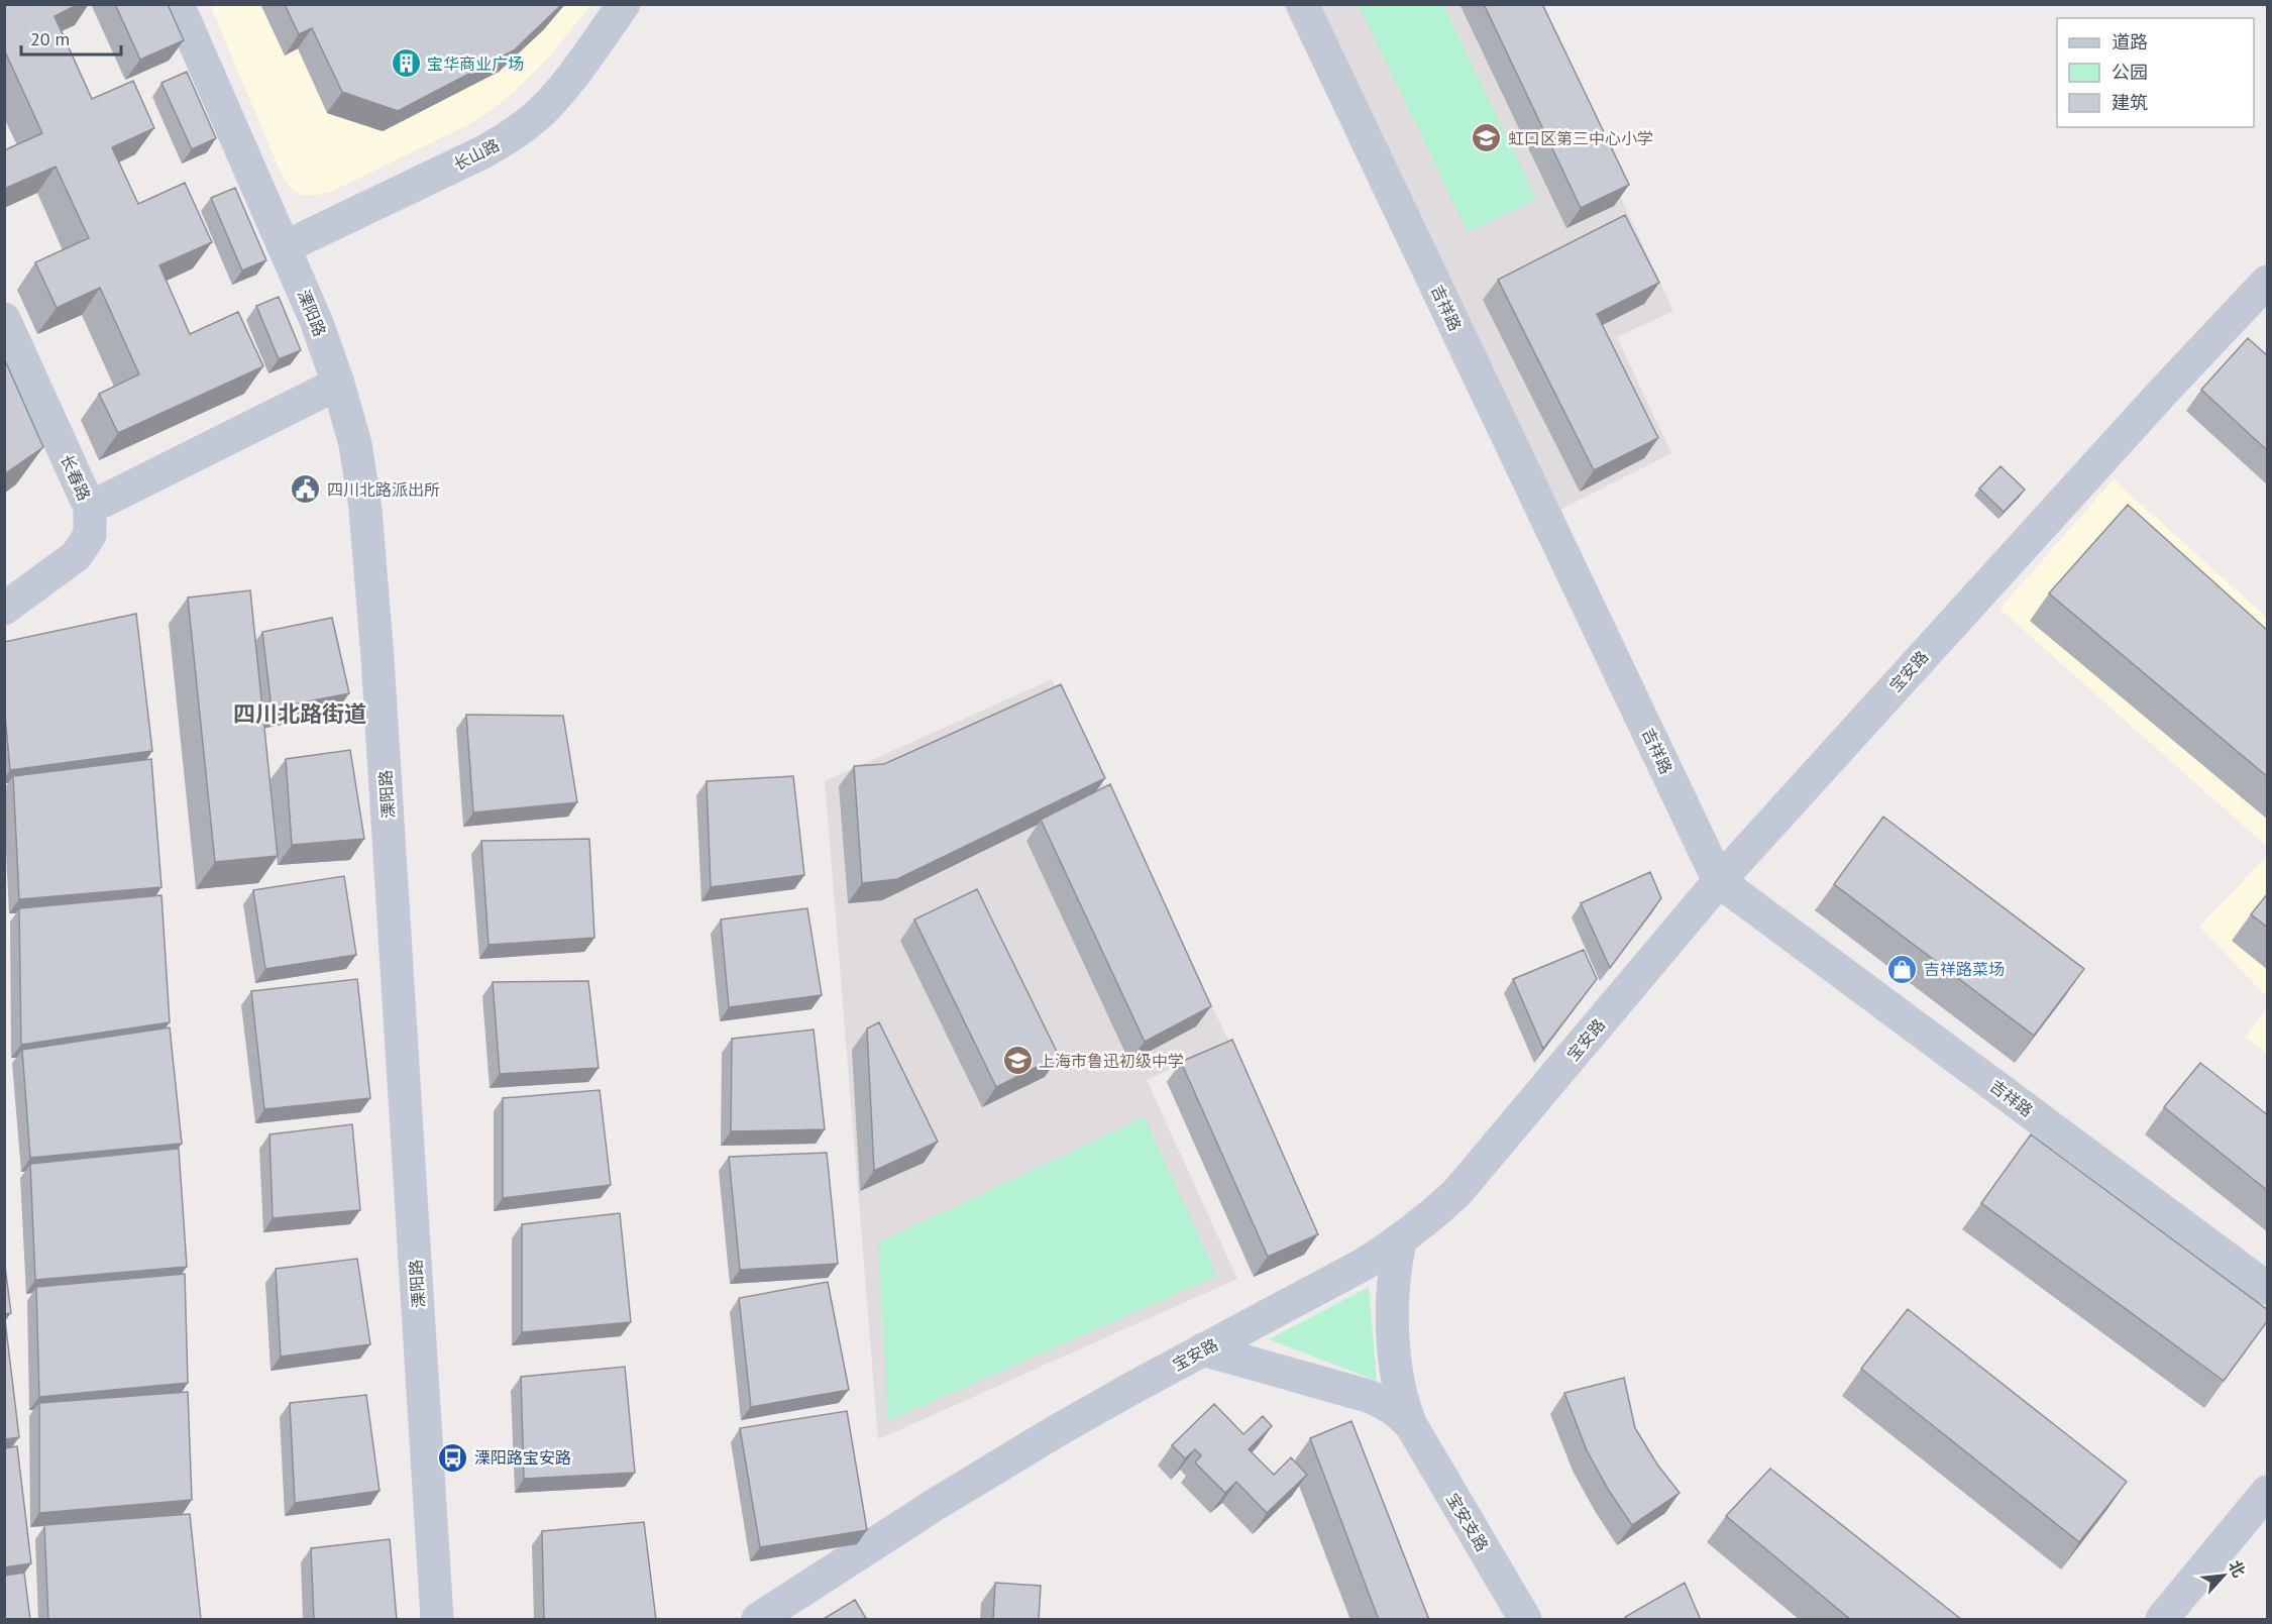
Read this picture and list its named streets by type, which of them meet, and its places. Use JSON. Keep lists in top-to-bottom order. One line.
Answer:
{"streets":{"street":["长山路","吉祥路","溧阳路","长春路","宝安路","宝安支路"]},"crossings":[["长山路","溧阳路"],["吉祥路","宝安路"],["宝安路","宝安支路"]],"districts":["四川北路街道"],"places":{"building":["宝华商业广场"],"school or university":["虹口区第三中心小学","上海市鲁迅初级中学"],"public building":["四川北路派出所"],"shop":["吉祥路菜场"],"bus stop":["溧阳路宝安路"]},"legend":["道路","公园","建筑"],"scale_bar":"20 m","north":"top right"}
